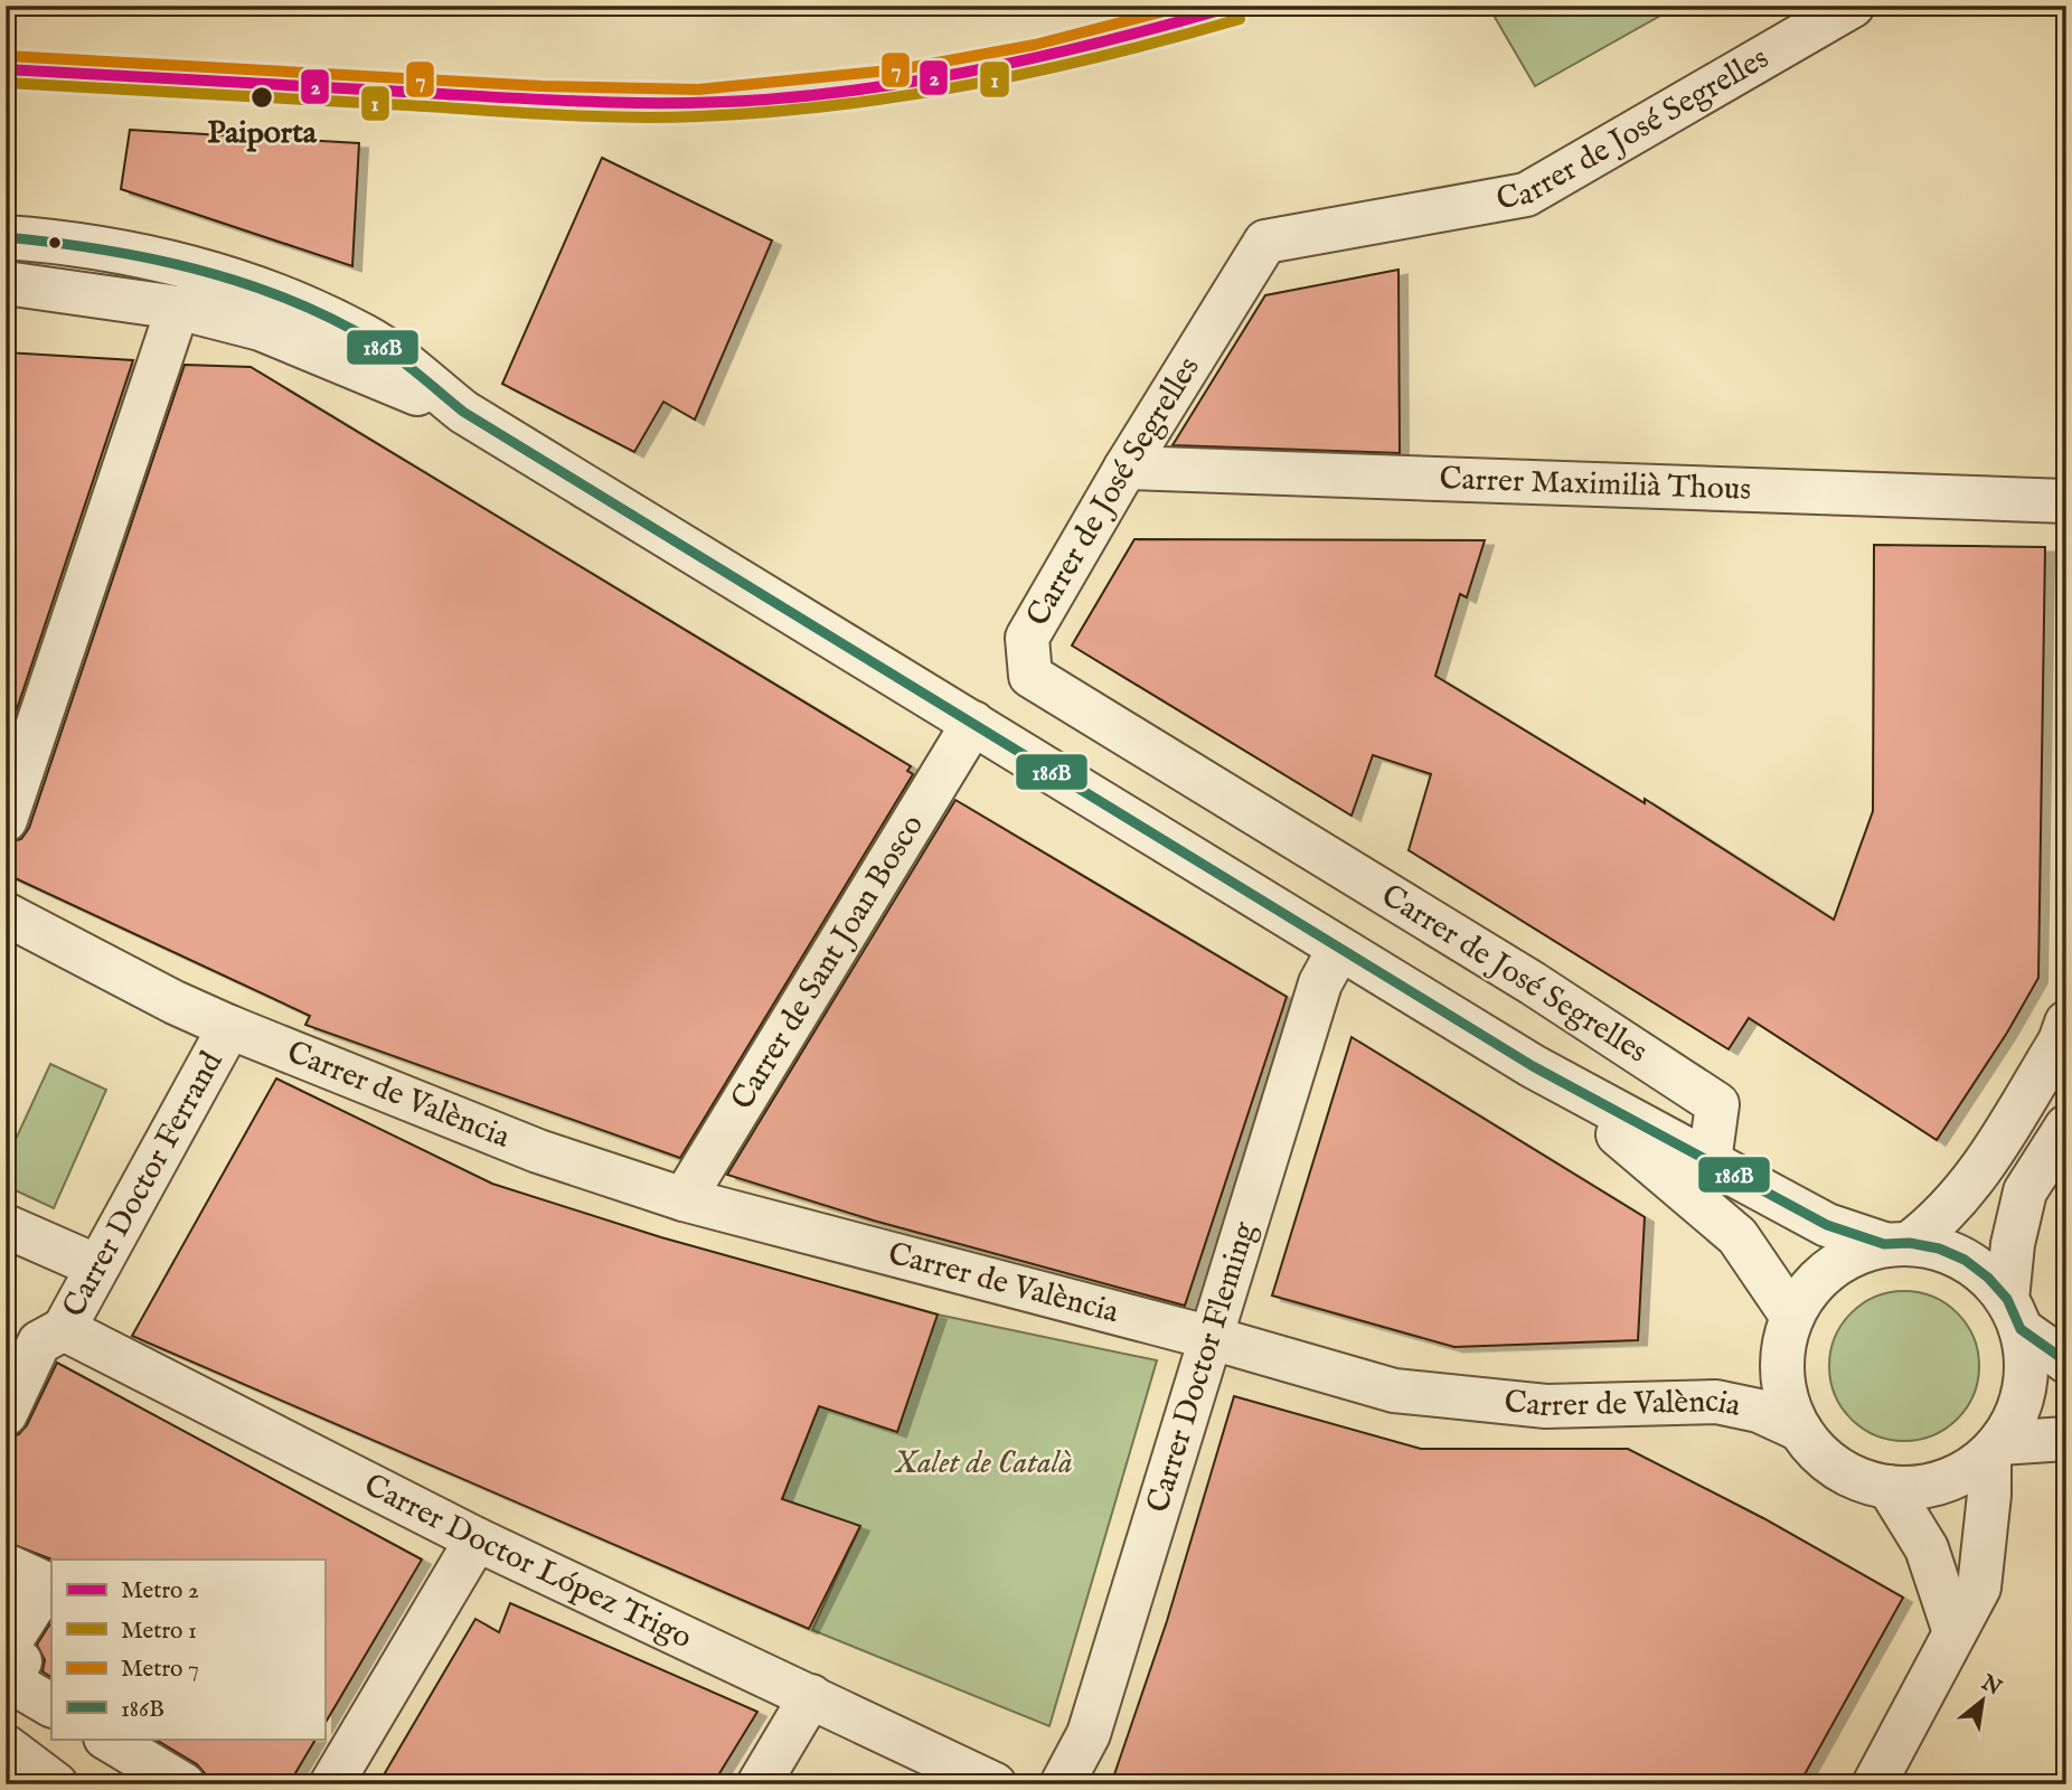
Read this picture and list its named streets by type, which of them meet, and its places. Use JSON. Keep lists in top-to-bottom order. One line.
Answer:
{"streets":{"street":["Carrer de José Segrelles","Carrer Maximilià Thous","Carrer de Sant Joan Bosco","Carrer de València","Carrer Doctor Ferrand","Carrer Doctor Fleming","Carrer Doctor López Trigo"]},"crossings":[["Carrer de José Segrelles","Carrer Maximilià Thous"],["Carrer de Sant Joan Bosco","Carrer de València"],["Carrer de València","Carrer Doctor Ferrand"],["Carrer de València","Carrer Doctor Fleming"],["Carrer Doctor Ferrand","Carrer Doctor López Trigo"]],"parks":["Xalet de Català"],"places":["Paiporta"],"lines":["metro line 2","metro line 7","metro line 1","transit line 186B"],"legend":["Metro 2","Metro 1","Metro 7","186B"],"north":"top right"}
